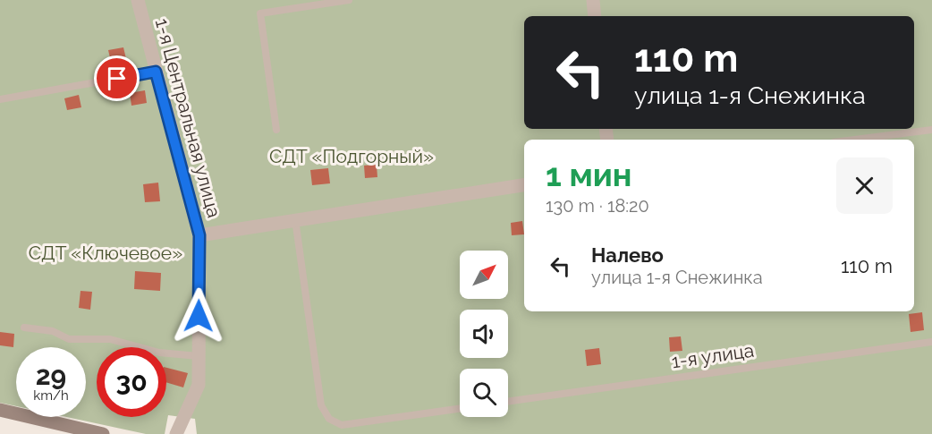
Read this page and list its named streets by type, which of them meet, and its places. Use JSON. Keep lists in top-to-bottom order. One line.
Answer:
{"streets":{"street":["1-я Центральная улица"],"lane":["1-я улица"]},"parks":["СДТ «Подгорный»","СДТ «Ключевое»"],"north":"top right","page":{"turn":["110 m","улица 1-я Снежинка"],"heading":["1 мин","130 m · 18:20"],"list":[{"name":"Налево","note":"улица 1-я Снежинка","value":"110 m"}],"speed":"29 km/h","limit":"30"}}
